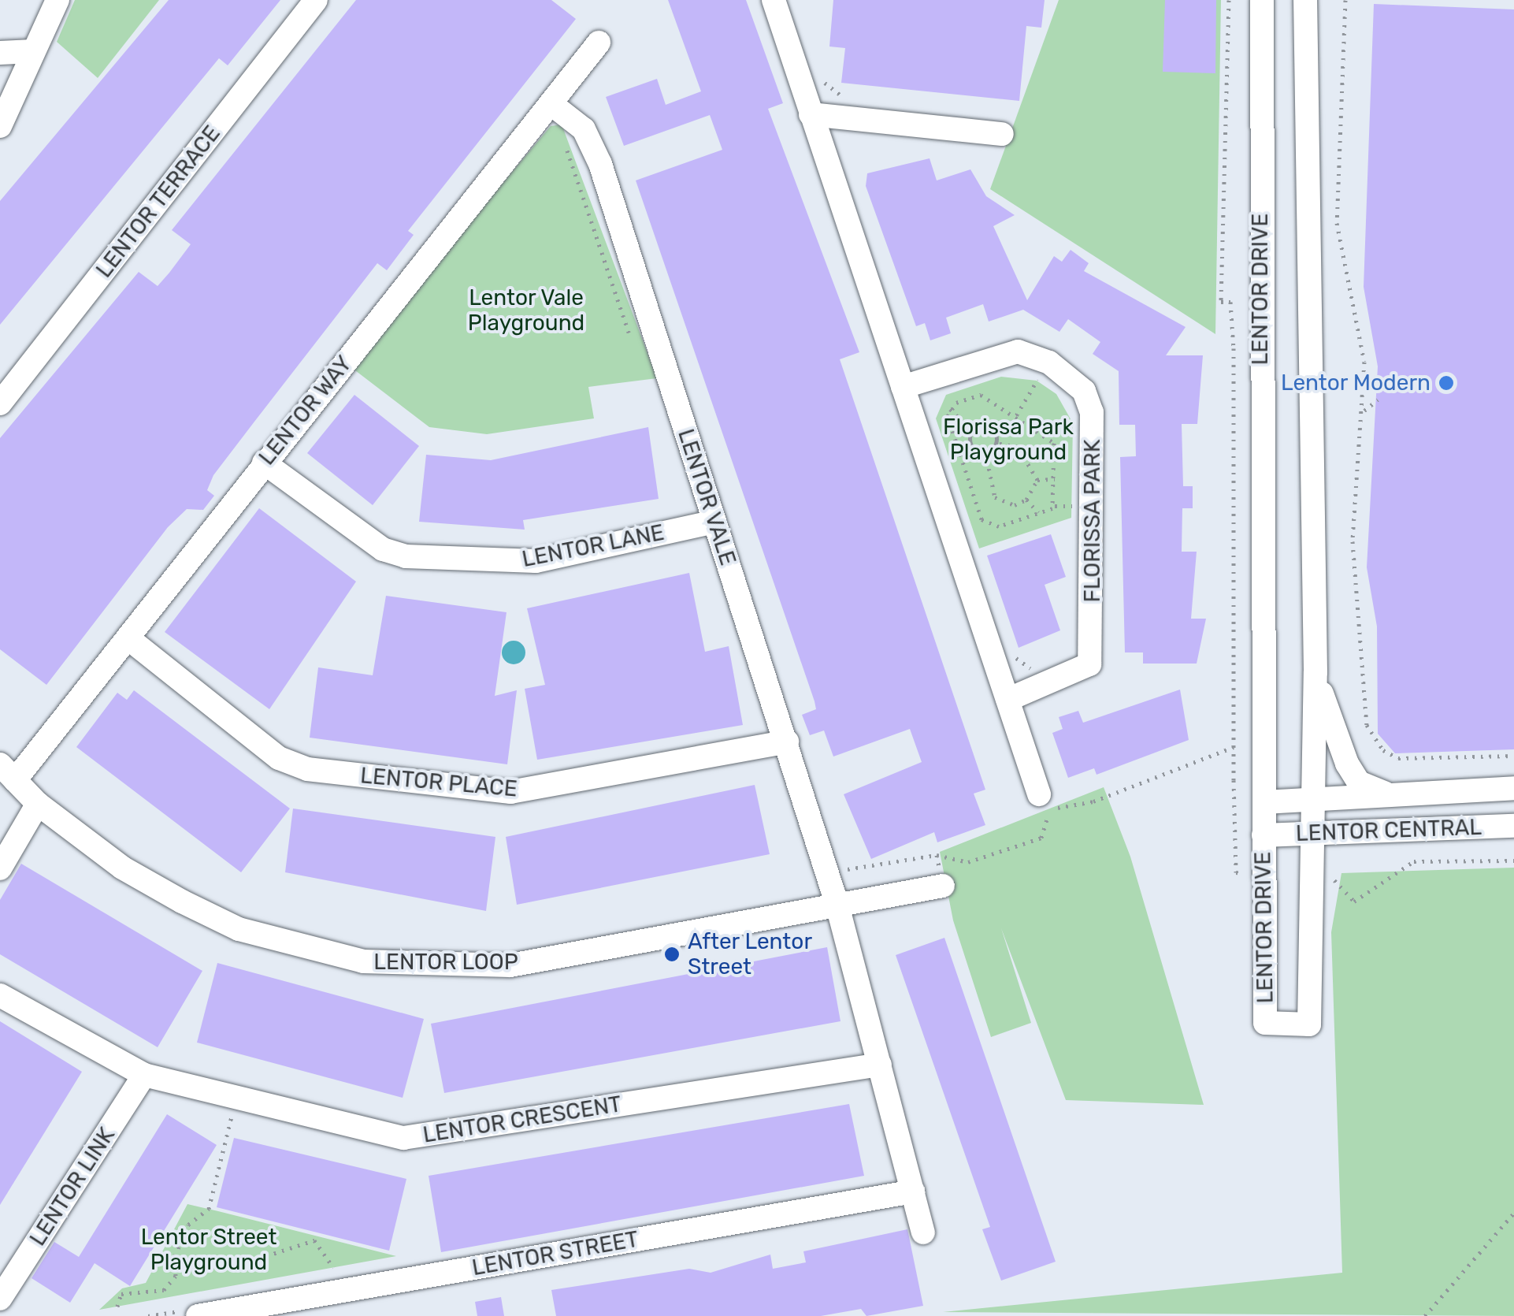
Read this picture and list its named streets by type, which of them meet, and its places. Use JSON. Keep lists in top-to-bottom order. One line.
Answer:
{"streets":{"street":["LENTOR TERRACE","LENTOR DRIVE","LENTOR WAY","LENTOR VALE","FLORISSA PARK","LENTOR LANE","LENTOR PLACE","LENTOR CENTRAL","LENTOR LOOP","LENTOR CRESCENT","LENTOR LINK","LENTOR STREET"]},"crossings":[["LENTOR DRIVE","LENTOR CENTRAL"],["LENTOR WAY","LENTOR VALE"],["LENTOR WAY","LENTOR LANE"],["LENTOR WAY","LENTOR PLACE"],["LENTOR WAY","LENTOR LOOP"],["LENTOR VALE","LENTOR LANE"],["LENTOR VALE","LENTOR PLACE"],["LENTOR VALE","LENTOR LOOP"],["LENTOR CRESCENT","LENTOR LINK"]],"parks":["Lentor Vale Playground","Florissa Park Playground","Lentor Street Playground"],"places":["Lentor Modern","After Lentor Street"]}
